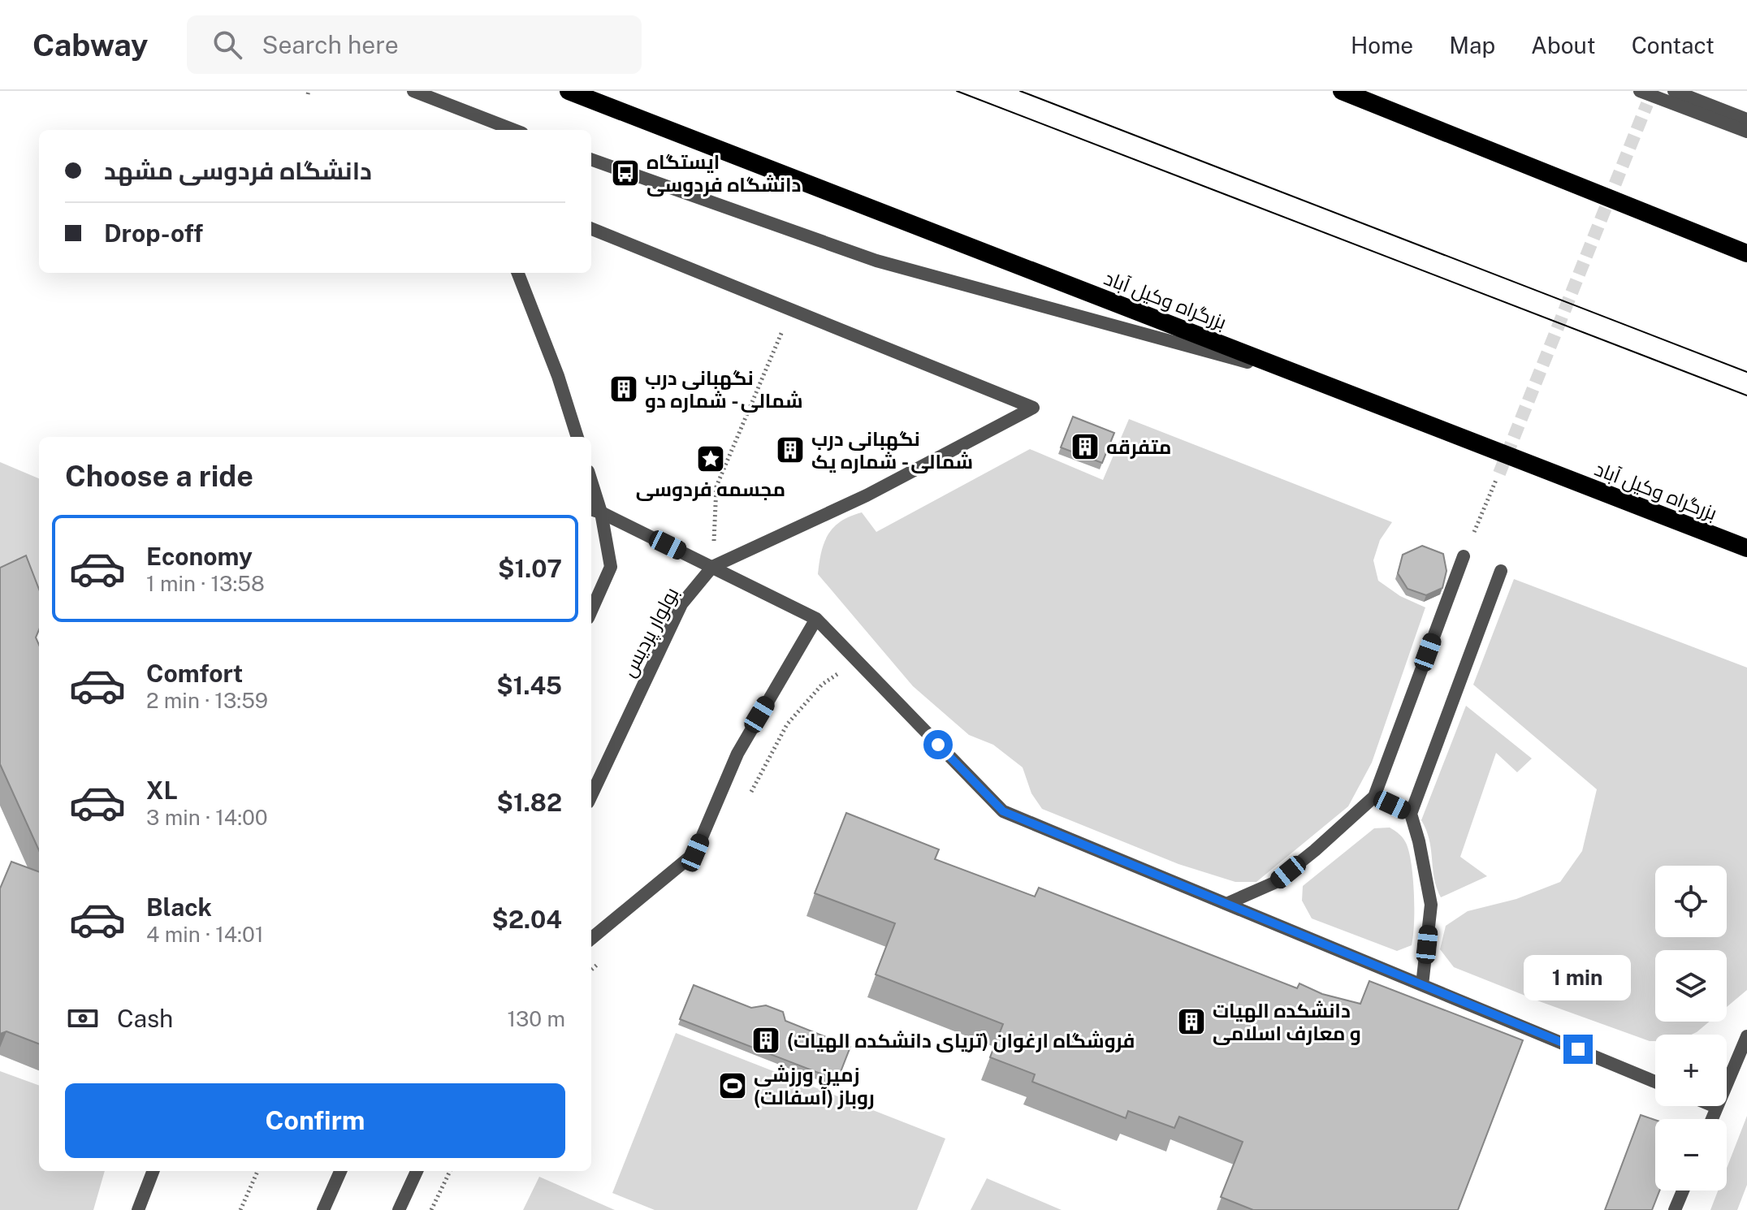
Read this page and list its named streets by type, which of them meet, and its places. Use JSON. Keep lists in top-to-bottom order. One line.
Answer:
{"streets":{"highway":["بزرگراه وکیل آباد"],"street":["بولوار پردیس"]},"places":{"bus stop":["ایستگاه دانشگاه فردوسی"],"building":["نگهبانی درب شمالی - شماره دو","متفرقه","نگهبانی درب شمالی - شماره یک","دانشکده الهیات و معارف اسلامی","فروشگاه ارغوان (تریای دانشکده الهیات)"],"place":["مجسمه فردوسی"],"sports":["زمین ورزشی روباز (آسفالت)"]},"page":{"header":"Cabway","search":"Search here","nav":["Home","Map","About","Contact"],"banner":["دانشگاه فردوسی مشهد","Drop-off"],"heading":"Choose a ride","list":[{"name":"Economy","note":"1 min · 13:58","value":"$1.07"},{"name":"Comfort","note":"2 min · 13:59","value":"$1.45"},{"name":"XL","note":"3 min · 14:00","value":"$1.82"},{"name":"Black","note":"4 min · 14:01","value":"$2.04"}],"map_buttons":["+","−"],"bubble":"1 min","pay":["Cash","130 m"],"buttons":"Confirm"}}
